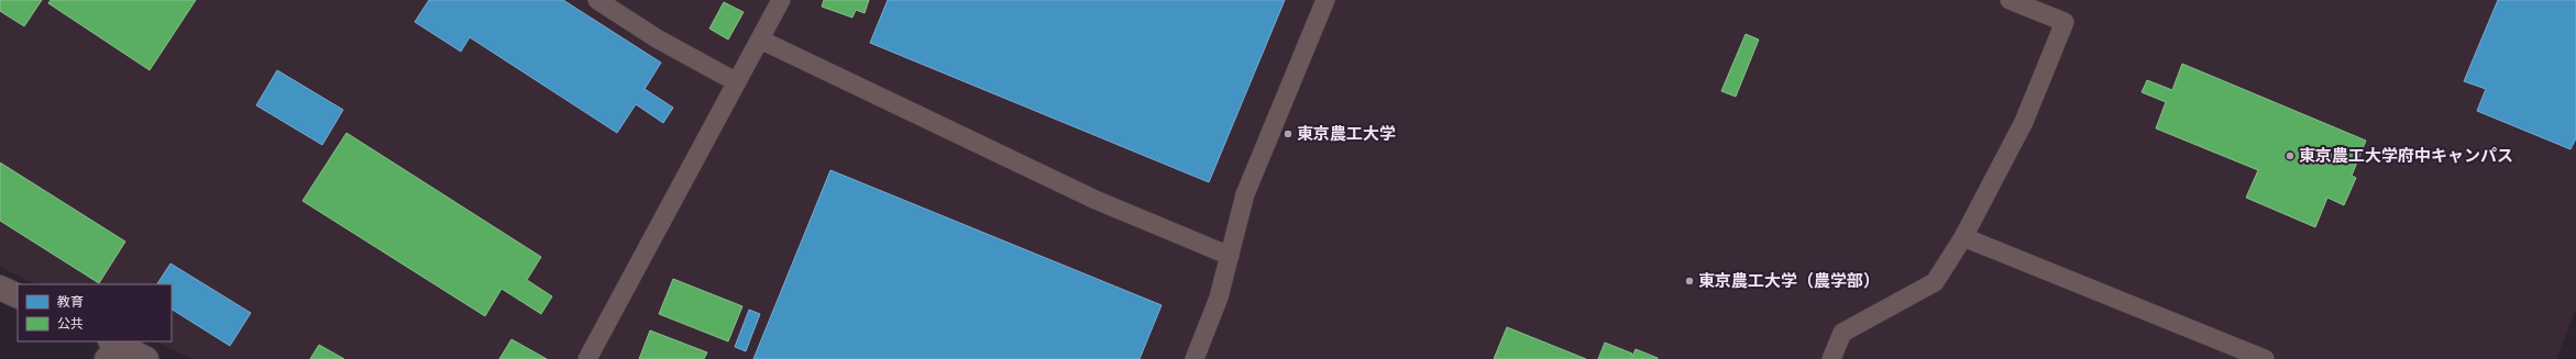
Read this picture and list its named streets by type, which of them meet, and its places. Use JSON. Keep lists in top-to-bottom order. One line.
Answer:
{"places":["東京農工大学","東京農工大学府中キャンパス","東京農工大学（農学部）"],"legend":["教育","公共"]}
